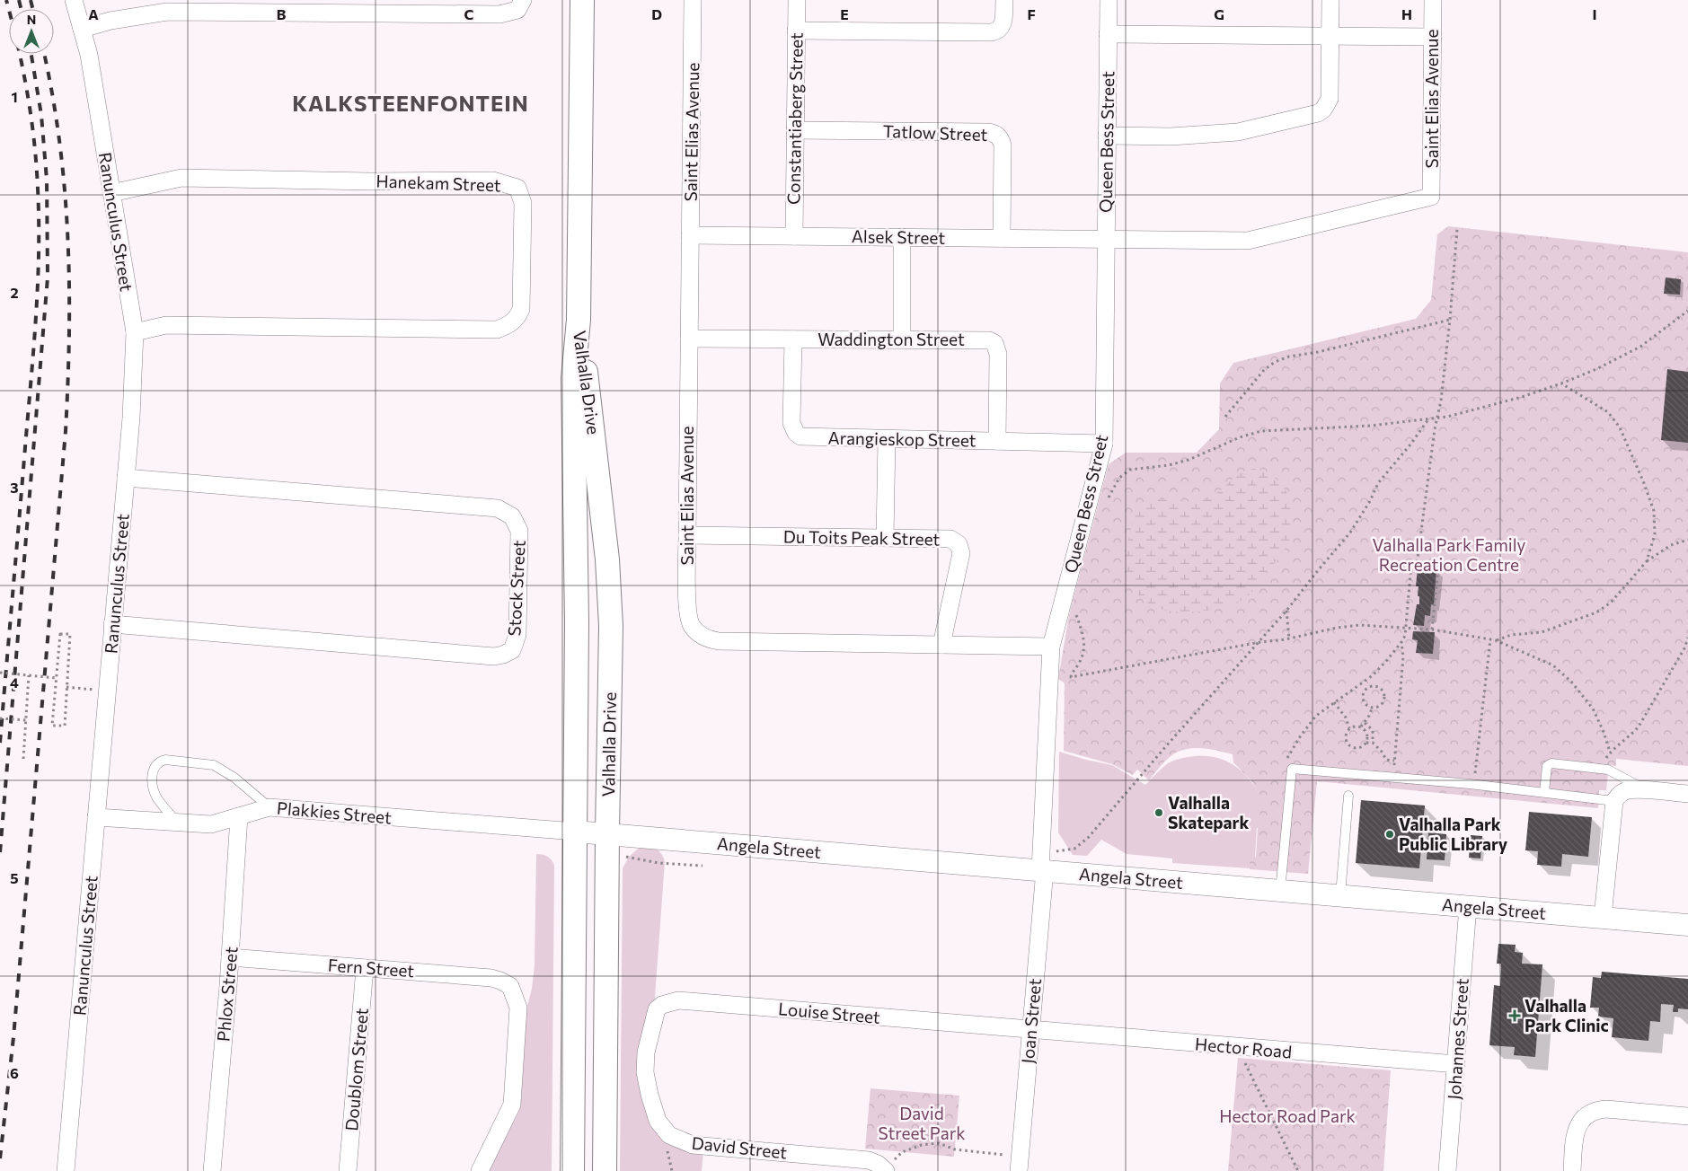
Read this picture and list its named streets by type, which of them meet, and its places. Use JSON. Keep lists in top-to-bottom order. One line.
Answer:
{"streets":{"main road":["Valhalla Drive"],"street":["Saint Elias Avenue","Constantiaberg Street","Tatlow Street","Queen Bess Street","Hanekam Street","Ranunculus Street","Alsek Street","Waddington Street","Arangieskop Street","Du Toits Peak Street","Stock Street","Plakkies Street","Angela Street","Fern Street","Phlox Street","Louise Street","Joan Street","Johannes Street","Hector Road","Doublom Street","David Street"]},"crossings":[["Saint Elias Avenue","Queen Bess Street"],["Saint Elias Avenue","Alsek Street"],["Saint Elias Avenue","Waddington Street"],["Saint Elias Avenue","Du Toits Peak Street"],["Constantiaberg Street","Tatlow Street"],["Constantiaberg Street","Alsek Street"],["Tatlow Street","Alsek Street"],["Queen Bess Street","Alsek Street"],["Queen Bess Street","Arangieskop Street"],["Queen Bess Street","Angela Street"],["Queen Bess Street","Joan Street"],["Hanekam Street","Ranunculus Street"],["Ranunculus Street","Stock Street"],["Ranunculus Street","Plakkies Street"],["Waddington Street","Arangieskop Street"],["Valhalla Drive","Plakkies Street"],["Valhalla Drive","Angela Street"],["Plakkies Street","Angela Street"],["Plakkies Street","Phlox Street"],["Angela Street","Joan Street"],["Angela Street","Johannes Street"],["Fern Street","Phlox Street"],["Fern Street","Doublom Street"],["Louise Street","Joan Street"],["Louise Street","Hector Road"],["Louise Street","David Street"],["Joan Street","Hector Road"],["Johannes Street","Hector Road"]],"districts":["KALKSTEENFONTEIN"],"parks":["Valhalla Park Family Recreation Centre","David Street Park","Hector Road Park"],"places":{"other":["Valhalla Skatepark","Valhalla Park Public Library"],"health":["Valhalla Park Clinic"]},"north":"top","grid":{"columns":["A","B","C","D","E","F","G","H","I"],"rows":["1","2","3","4","5","6"]}}
